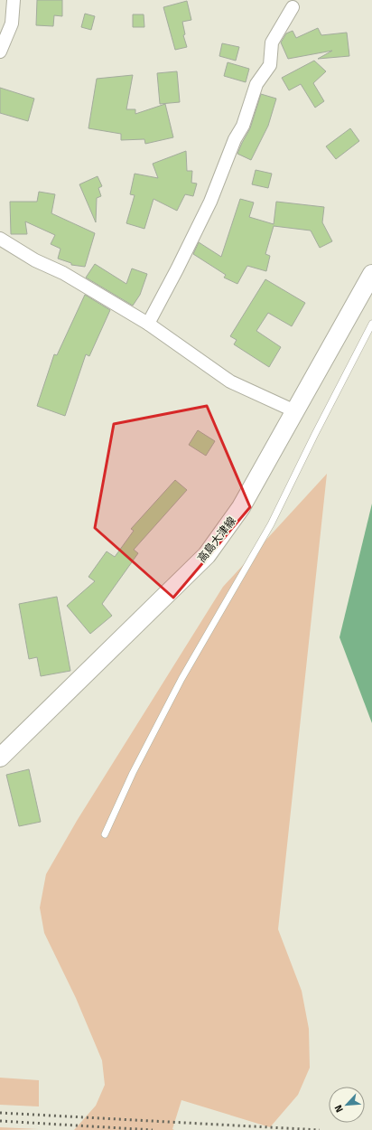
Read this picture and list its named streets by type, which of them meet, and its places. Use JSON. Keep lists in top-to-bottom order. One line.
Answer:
{"streets":{"main road":["高島大津線"]},"north":"bottom left"}
